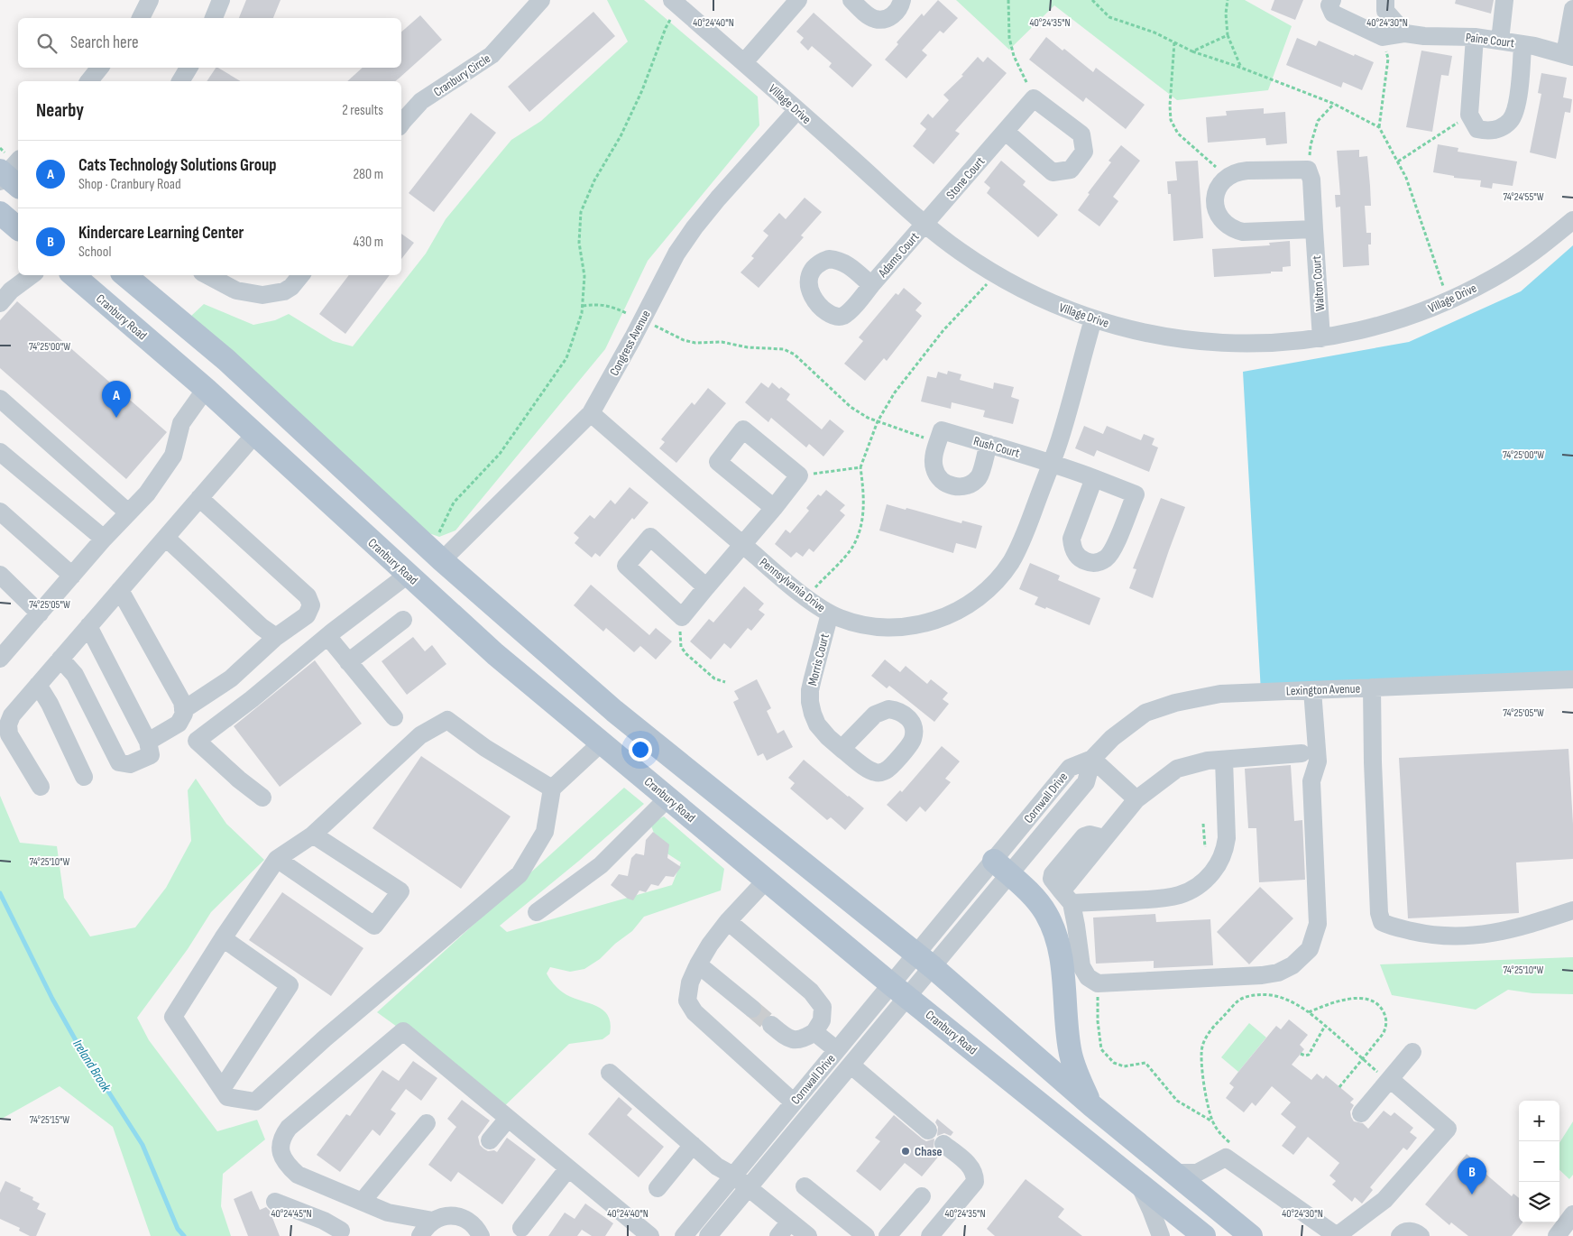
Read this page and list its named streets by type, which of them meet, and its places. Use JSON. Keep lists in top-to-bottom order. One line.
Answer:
{"streets":{"main road":["Cranbury Road"],"street":["Paine Court","Cranbury Circle","Village Drive","Stone Court","Adams Court","Walton Court","Congress Avenue","Rush Court","Pennsylvania Drive","Morris Court","Lexington Avenue","Cornwall Drive"]},"crossings":[["Village Drive","Stone Court"],["Village Drive","Adams Court"],["Village Drive","Walton Court"],["Village Drive","Congress Avenue"],["Village Drive","Pennsylvania Drive"],["Stone Court","Adams Court"],["Cranbury Road","Cornwall Drive"],["Congress Avenue","Pennsylvania Drive"],["Rush Court","Pennsylvania Drive"],["Pennsylvania Drive","Morris Court"],["Lexington Avenue","Cornwall Drive"]],"water":["Ireland Brook"],"places":["Chase"],"page":{"search":"Search here","heading":["Nearby","2 results"],"list":[{"mark":"A","name":"Cats Technology Solutions Group","note":"Shop · Cranbury Road","value":"280 m"},{"mark":"B","name":"Kindercare Learning Center","note":"School","value":"430 m"}],"pins":["A","B"],"map_buttons":["+","−"]},"coordinates":["40°24'40\"N","40°24'35\"N","40°24'30\"N","74°24'55\"W","74°25'00\"W","74°25'05\"W","74°25'10\"W","74°25'15\"W","40°24'45\"N"]}
